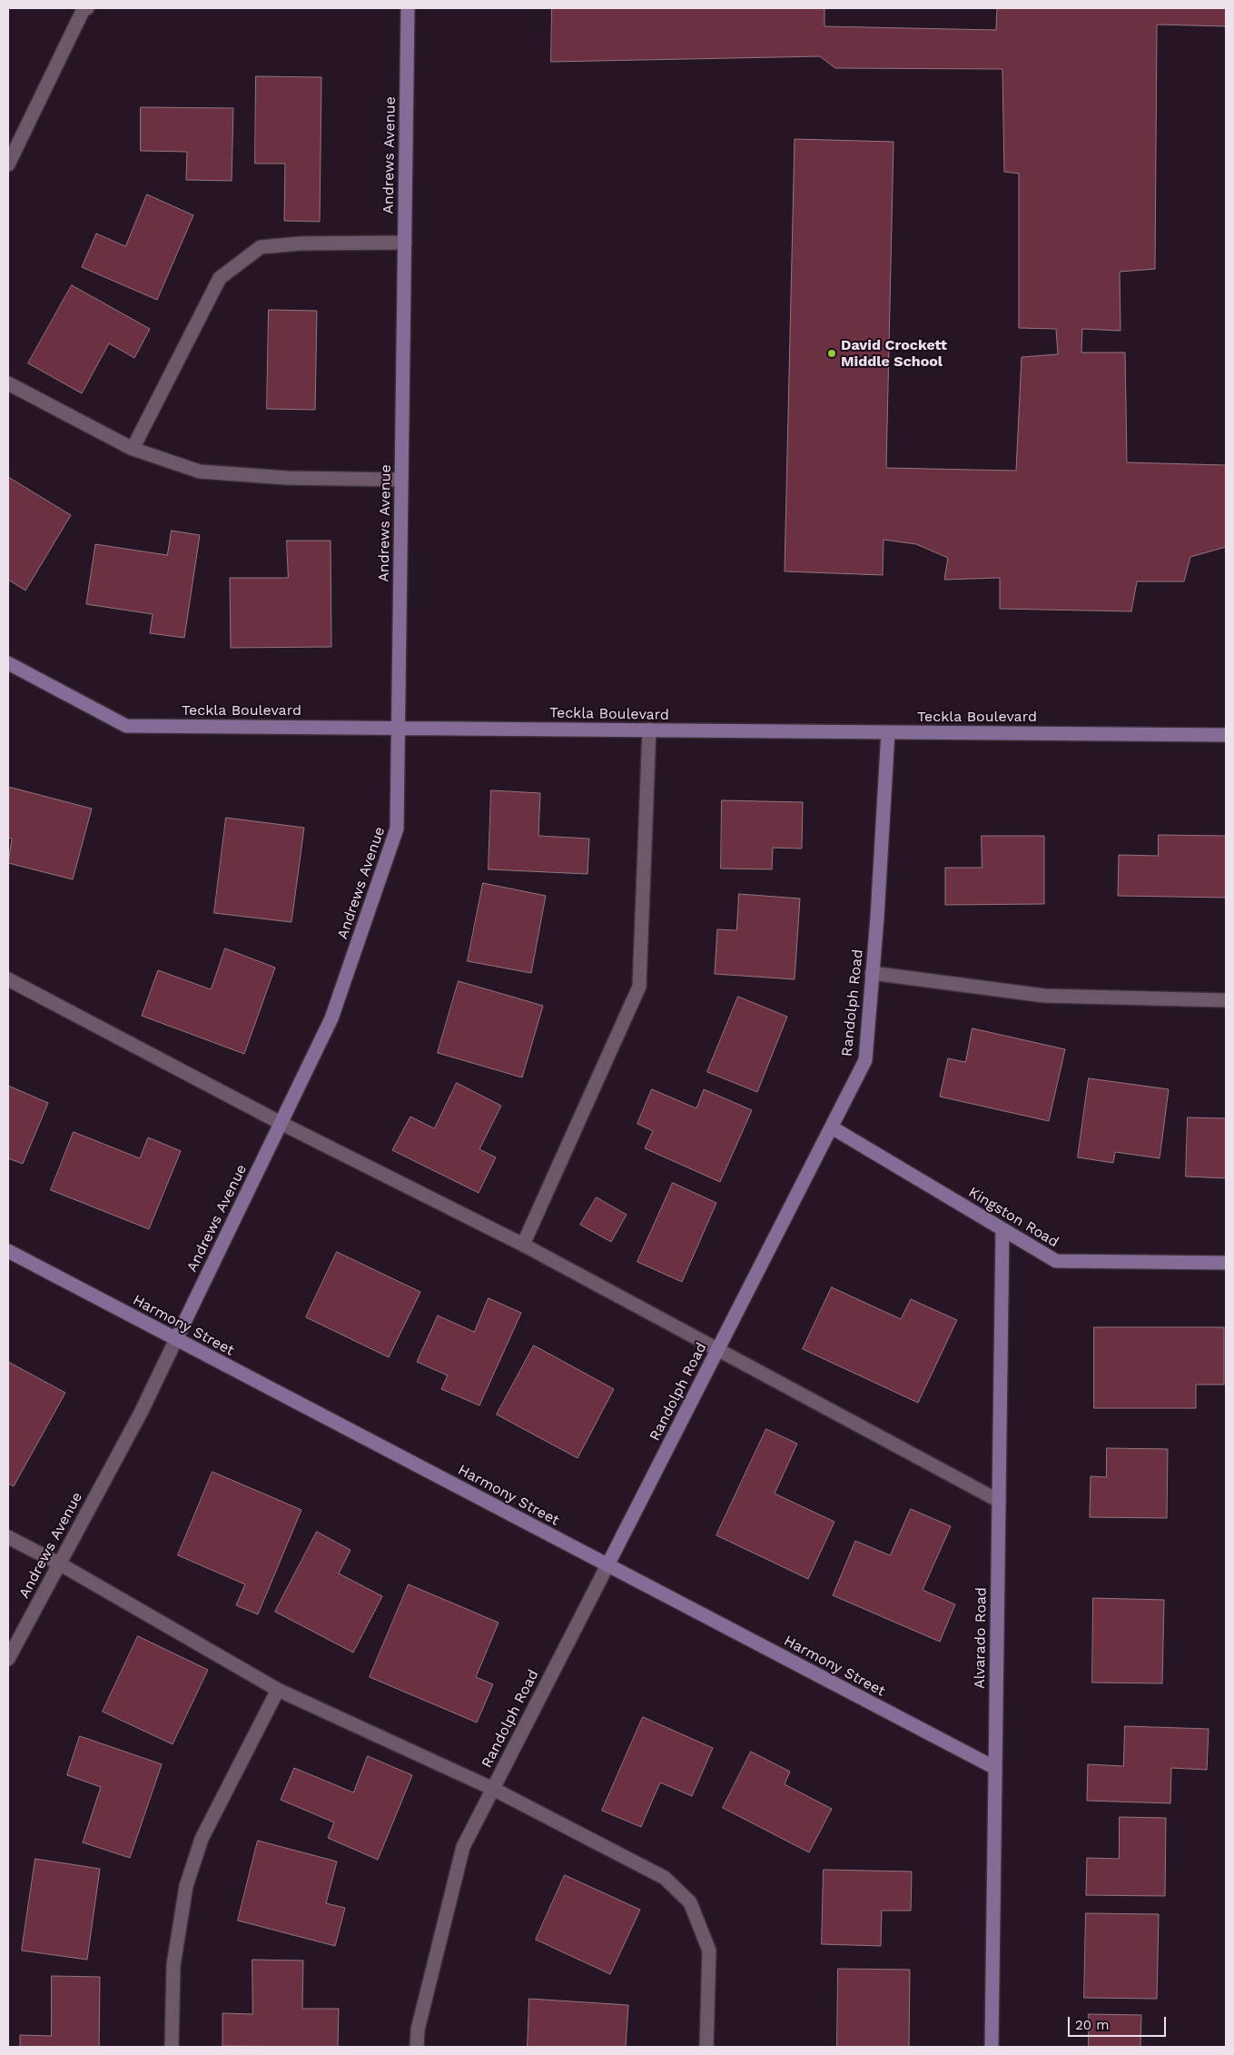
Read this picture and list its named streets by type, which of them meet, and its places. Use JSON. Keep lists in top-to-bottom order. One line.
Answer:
{"streets":{"street":["Andrews Avenue","Teckla Boulevard","Randolph Road","Kingston Road","Harmony Street","Alvarado Road"]},"crossings":[["Andrews Avenue","Teckla Boulevard"],["Andrews Avenue","Harmony Street"],["Teckla Boulevard","Randolph Road"],["Randolph Road","Kingston Road"],["Randolph Road","Harmony Street"],["Kingston Road","Alvarado Road"],["Harmony Street","Alvarado Road"]],"places":["David Crockett Middle School"],"scale_bar":"20 m"}
